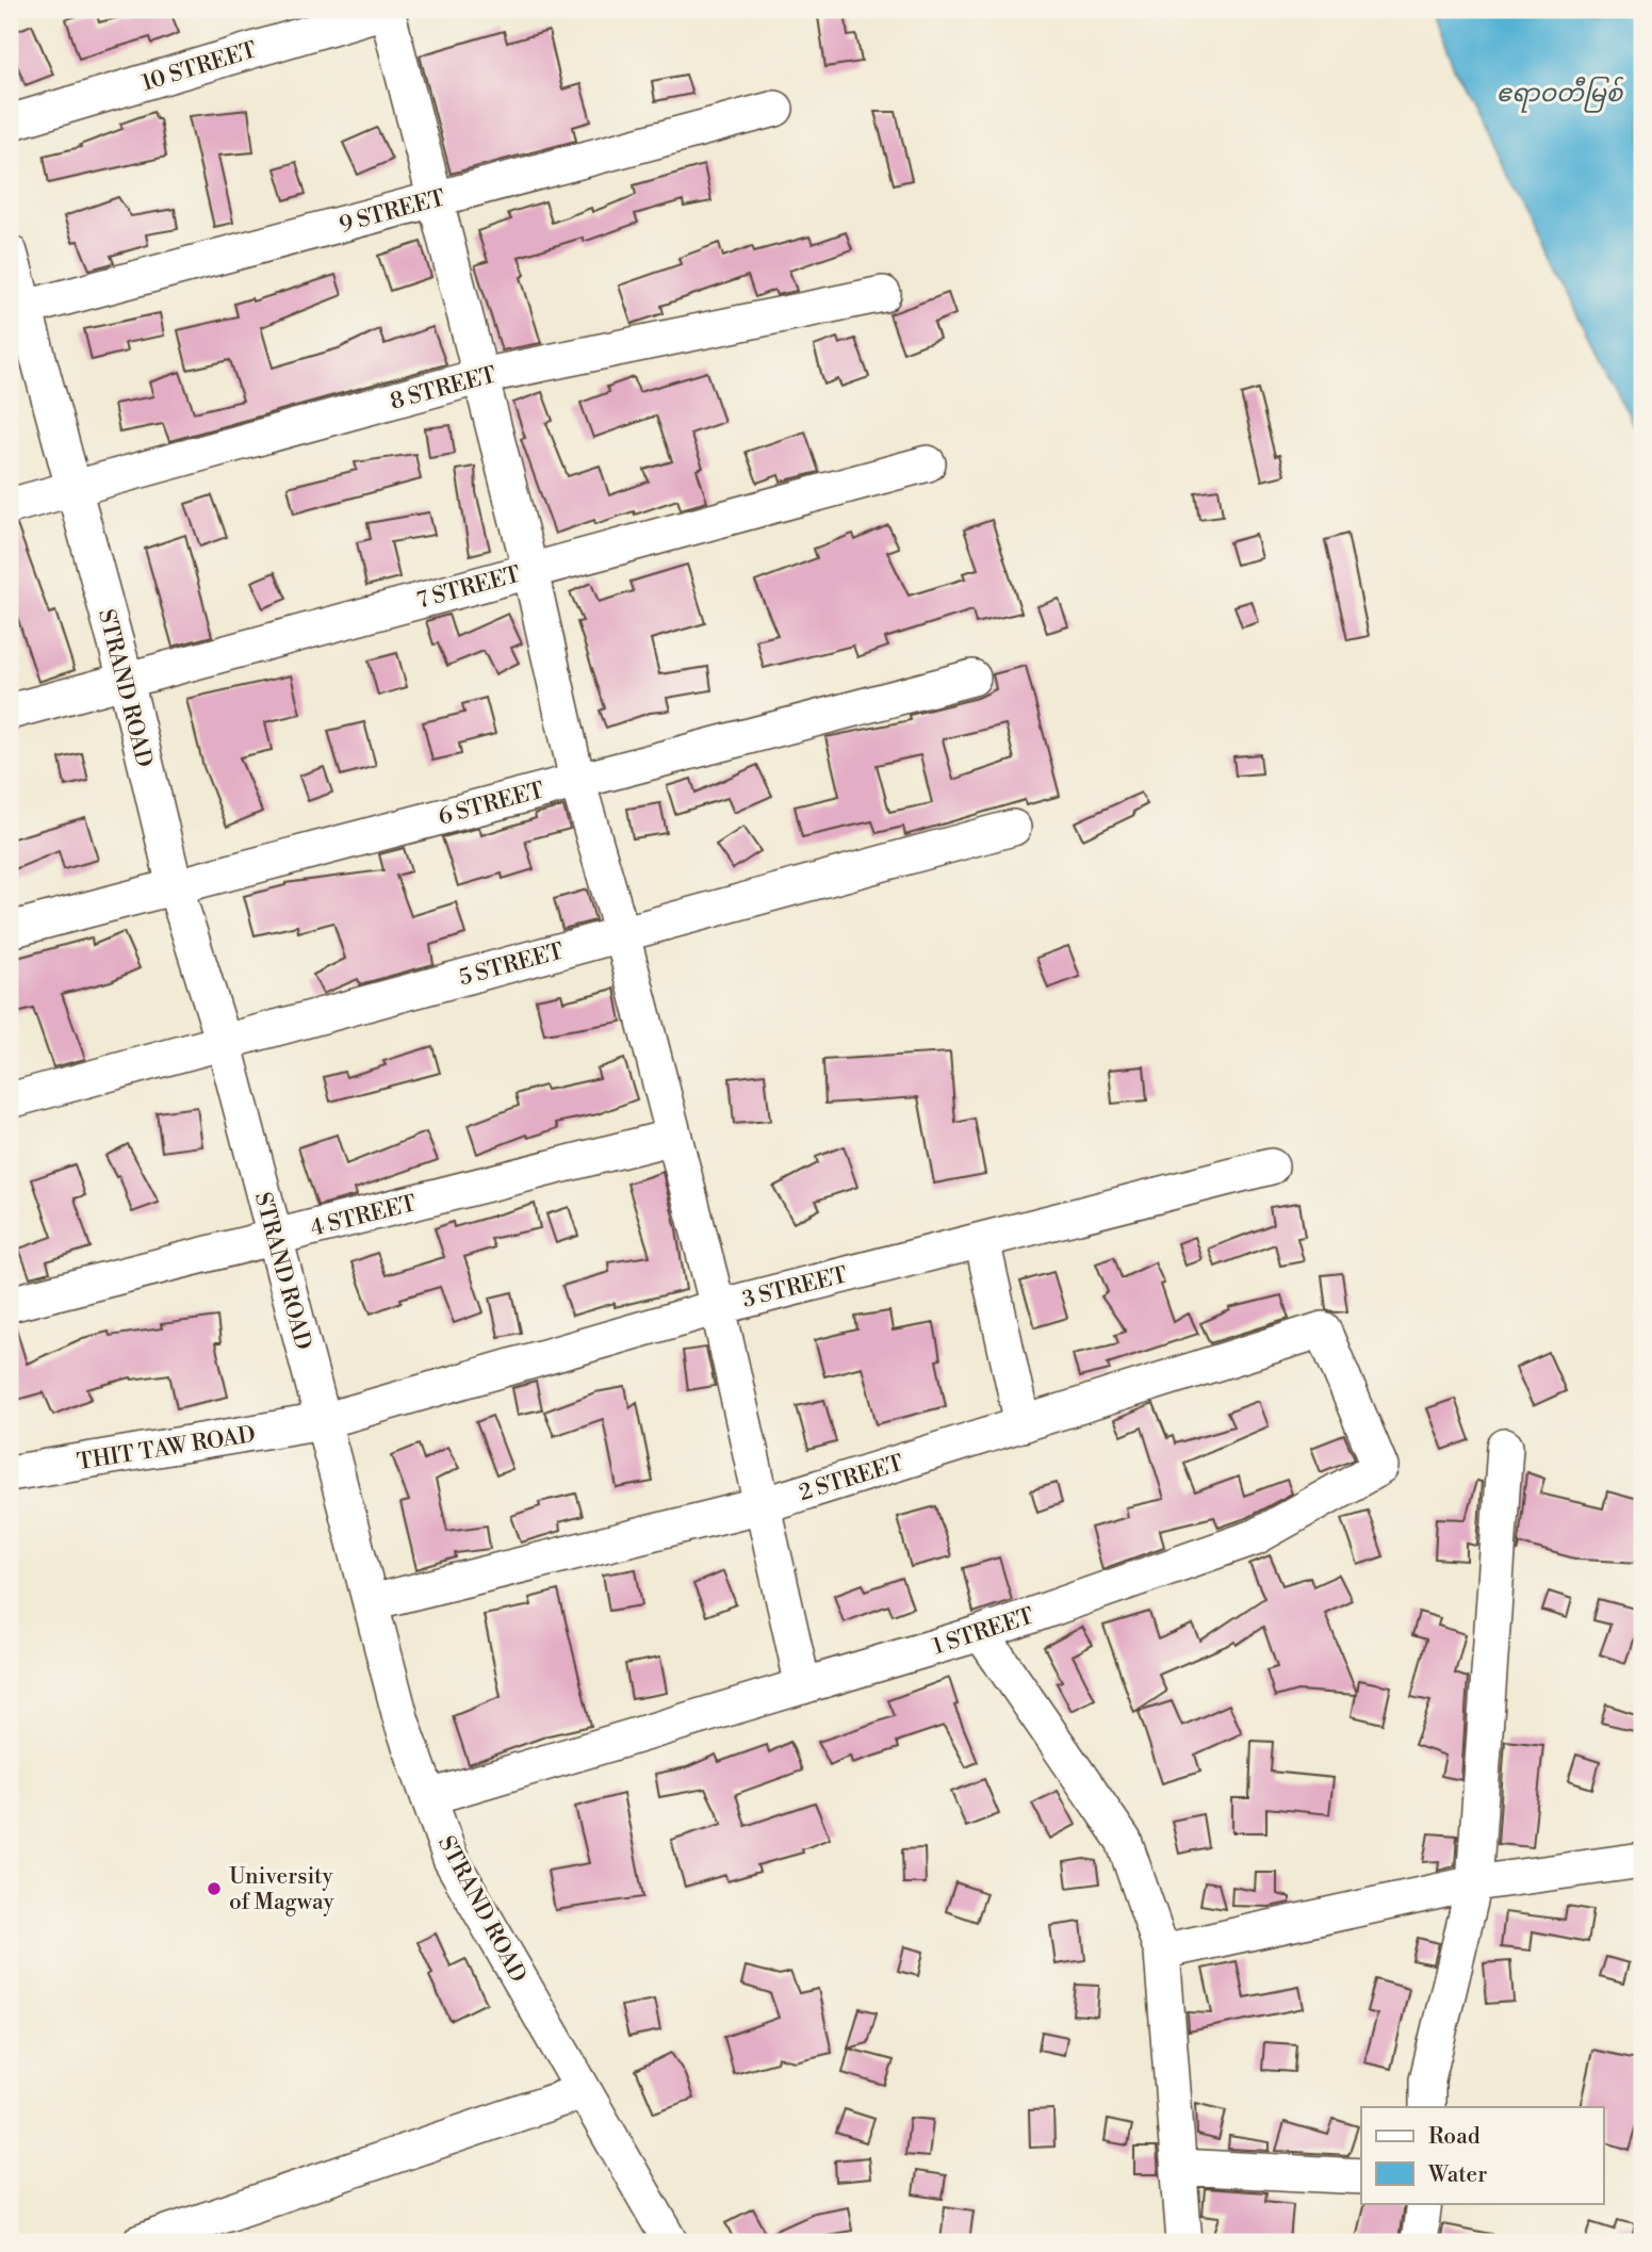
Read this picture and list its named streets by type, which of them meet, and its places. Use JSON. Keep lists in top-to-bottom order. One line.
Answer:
{"streets":{"street":["10 STREET","9 STREET","8 STREET","7 STREET","STRAND ROAD","6 STREET","5 STREET","4 STREET","3 STREET","THIT TAW ROAD","2 STREET","1 STREET"]},"crossings":[["9 STREET","STRAND ROAD"],["8 STREET","STRAND ROAD"],["7 STREET","STRAND ROAD"],["STRAND ROAD","6 STREET"],["STRAND ROAD","5 STREET"],["STRAND ROAD","4 STREET"],["STRAND ROAD","3 STREET"],["STRAND ROAD","THIT TAW ROAD"],["STRAND ROAD","2 STREET"],["STRAND ROAD","1 STREET"],["3 STREET","THIT TAW ROAD"],["2 STREET","1 STREET"]],"water":["ဧရာဝတီမြစ်"],"places":["University of Magway"],"legend":["Road","Water"]}
